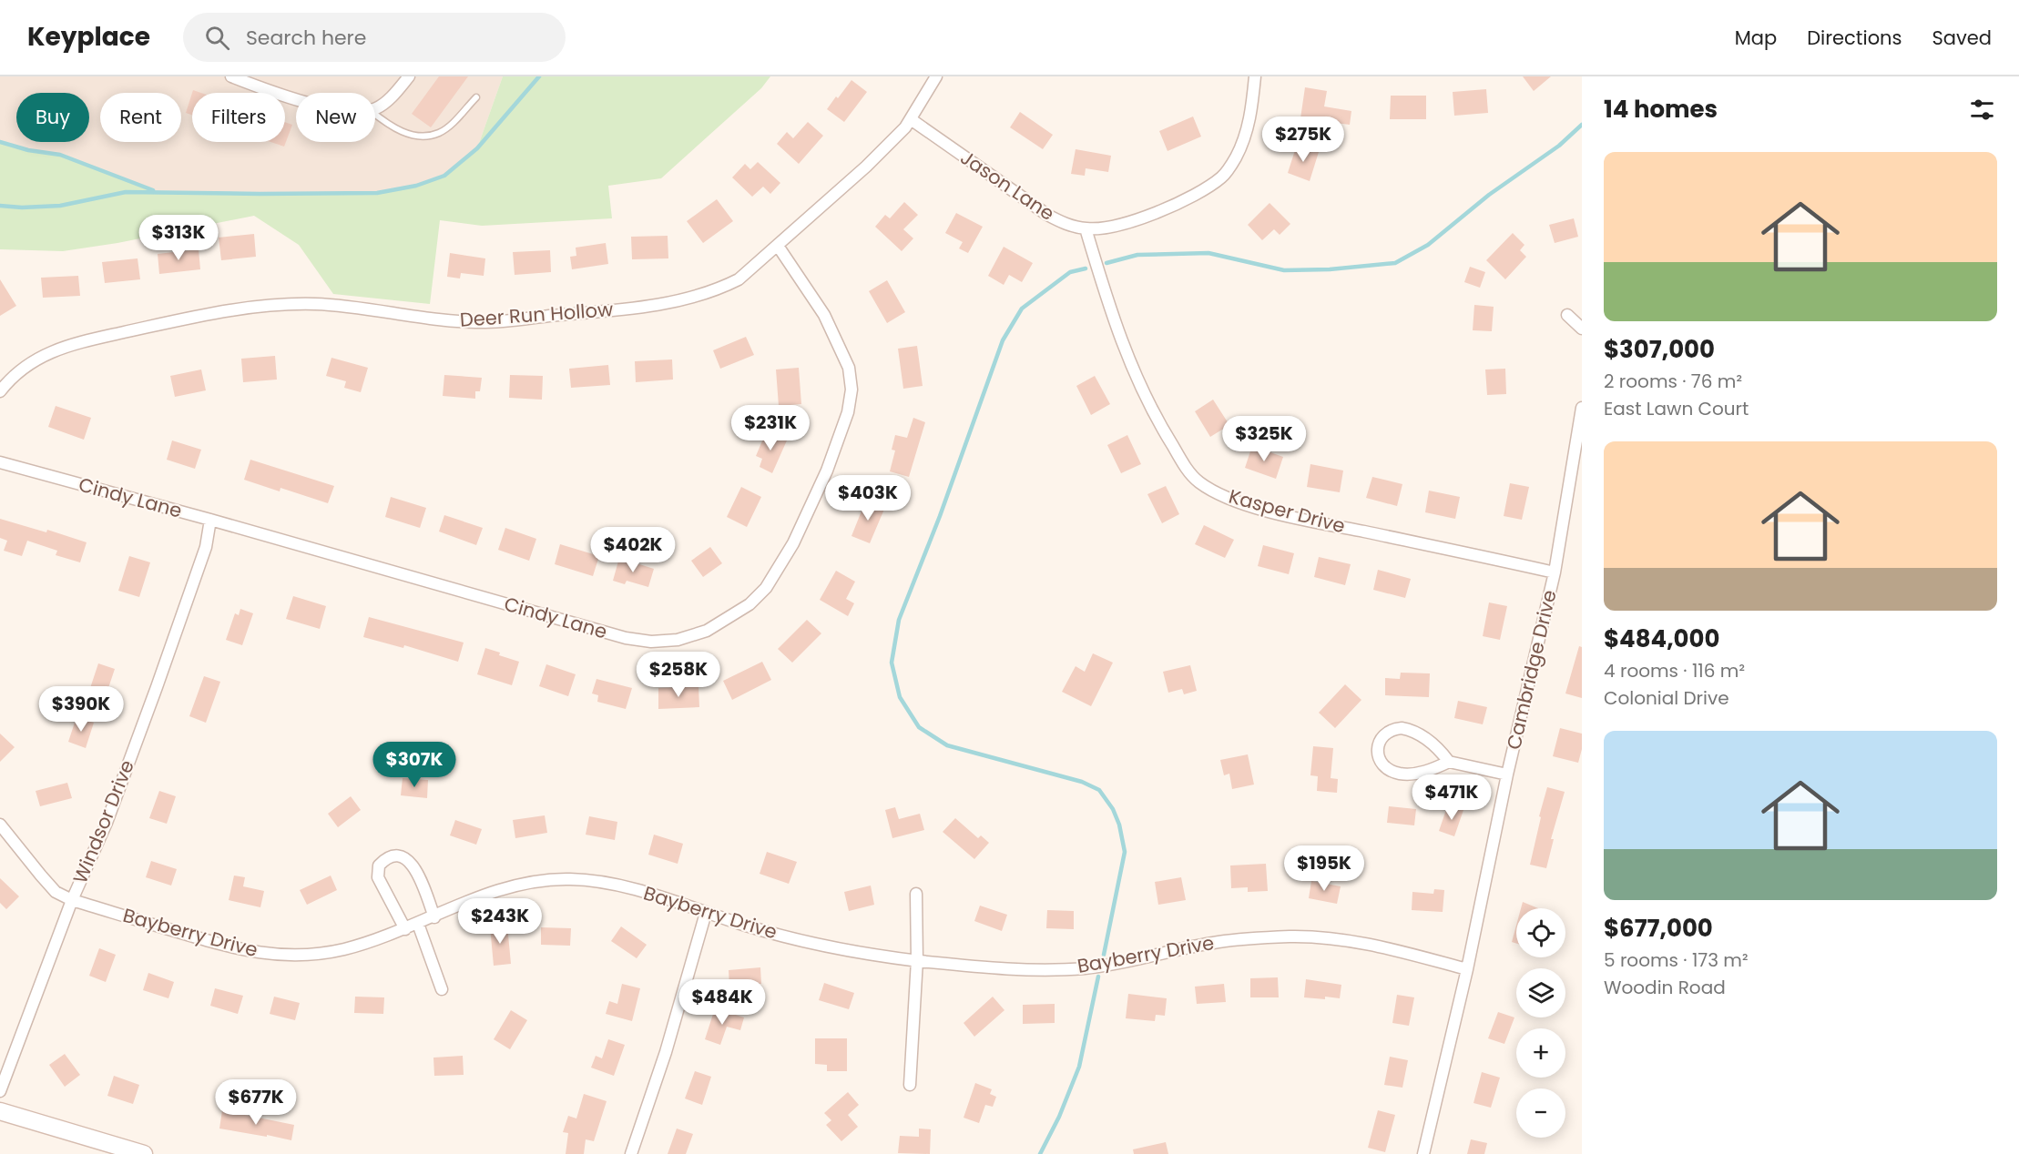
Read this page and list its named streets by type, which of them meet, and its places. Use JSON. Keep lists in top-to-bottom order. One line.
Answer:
{"streets":{"street":["Jason Lane","Deer Run Hollow","Cindy Lane","Kasper Drive","Cambridge Drive","Windsor Drive","Bayberry Drive"]},"crossings":[["Jason Lane","Deer Run Hollow"],["Jason Lane","Kasper Drive"],["Deer Run Hollow","Cindy Lane"],["Cindy Lane","Windsor Drive"],["Kasper Drive","Cambridge Drive"],["Cambridge Drive","Bayberry Drive"],["Windsor Drive","Bayberry Drive"]],"page":{"header":"Keyplace","search":"Search here","nav":["Map","Directions","Saved"],"heading":"14 homes","chip":["Buy","Rent","Filters","New"],"price":["$275K","$313K","$231K","$325K","$403K","$402K","$258K","$390K","$307K","$471K","$195K","$243K","$484K","$677K"],"list":[{"name":"$307,000","note":"2 rooms · 76 m² · East Lawn Court"},{"name":"$484,000","note":"4 rooms · 116 m² · Colonial Drive"},{"name":"$677,000","note":"5 rooms · 173 m² · Woodin Road"}],"map_buttons":["+","−"]}}
